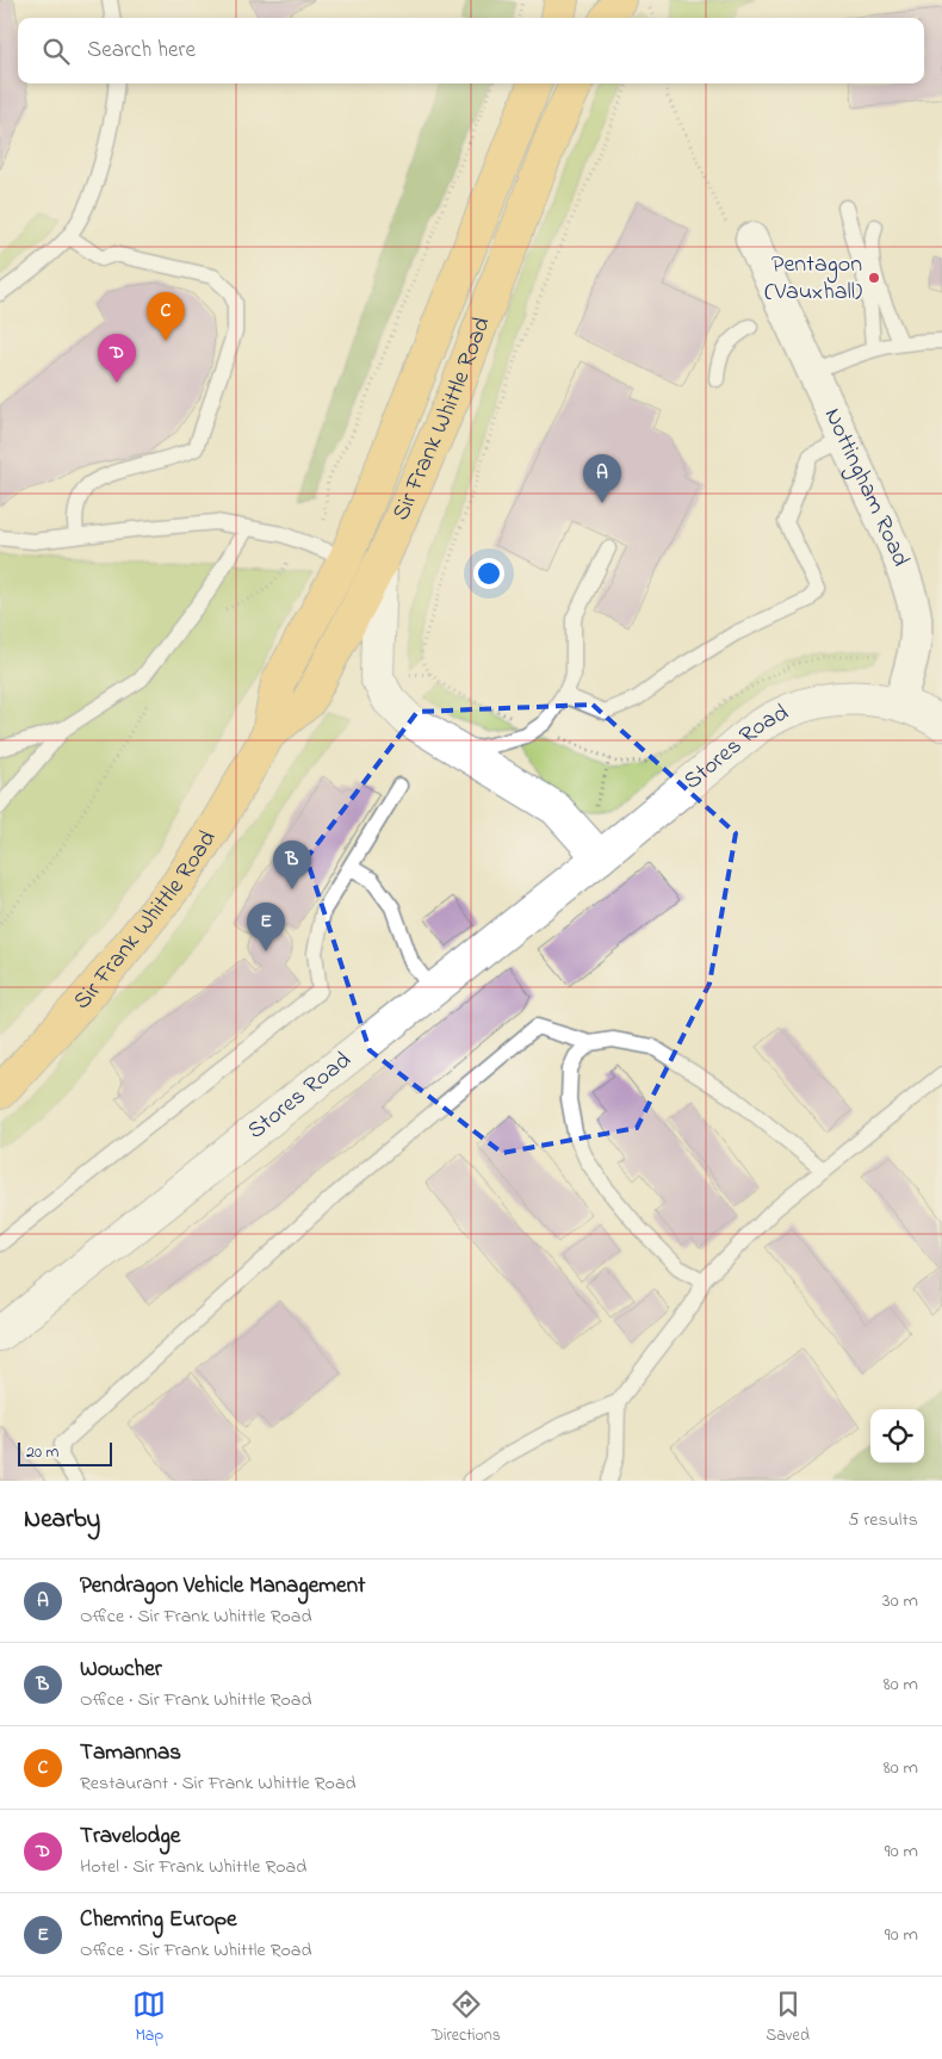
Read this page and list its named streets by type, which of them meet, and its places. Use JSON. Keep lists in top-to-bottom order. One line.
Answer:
{"streets":{"highway":["Sir Frank Whittle Road"],"street":["Nottingham Road","Stores Road"]},"crossings":[["Nottingham Road","Stores Road"]],"places":["Pentagon (Vauxhall)"],"scale_bar":"20 m","page":{"search":"Search here","pins":["C","D","A","B","E"],"scale":"20 m","heading":["Nearby","5 results"],"list":[{"mark":"A","name":"Pendragon Vehicle Management","note":"Office · Sir Frank Whittle Road","value":"30 m"},{"mark":"B","name":"Wowcher","note":"Office · Sir Frank Whittle Road","value":"80 m"},{"mark":"C","name":"Tamannas","note":"Restaurant · Sir Frank Whittle Road","value":"80 m"},{"mark":"D","name":"Travelodge","note":"Hotel · Sir Frank Whittle Road","value":"90 m"},{"mark":"E","name":"Chemring Europe","note":"Office · Sir Frank Whittle Road","value":"90 m"}],"nav":["Map","Directions","Saved"]}}
